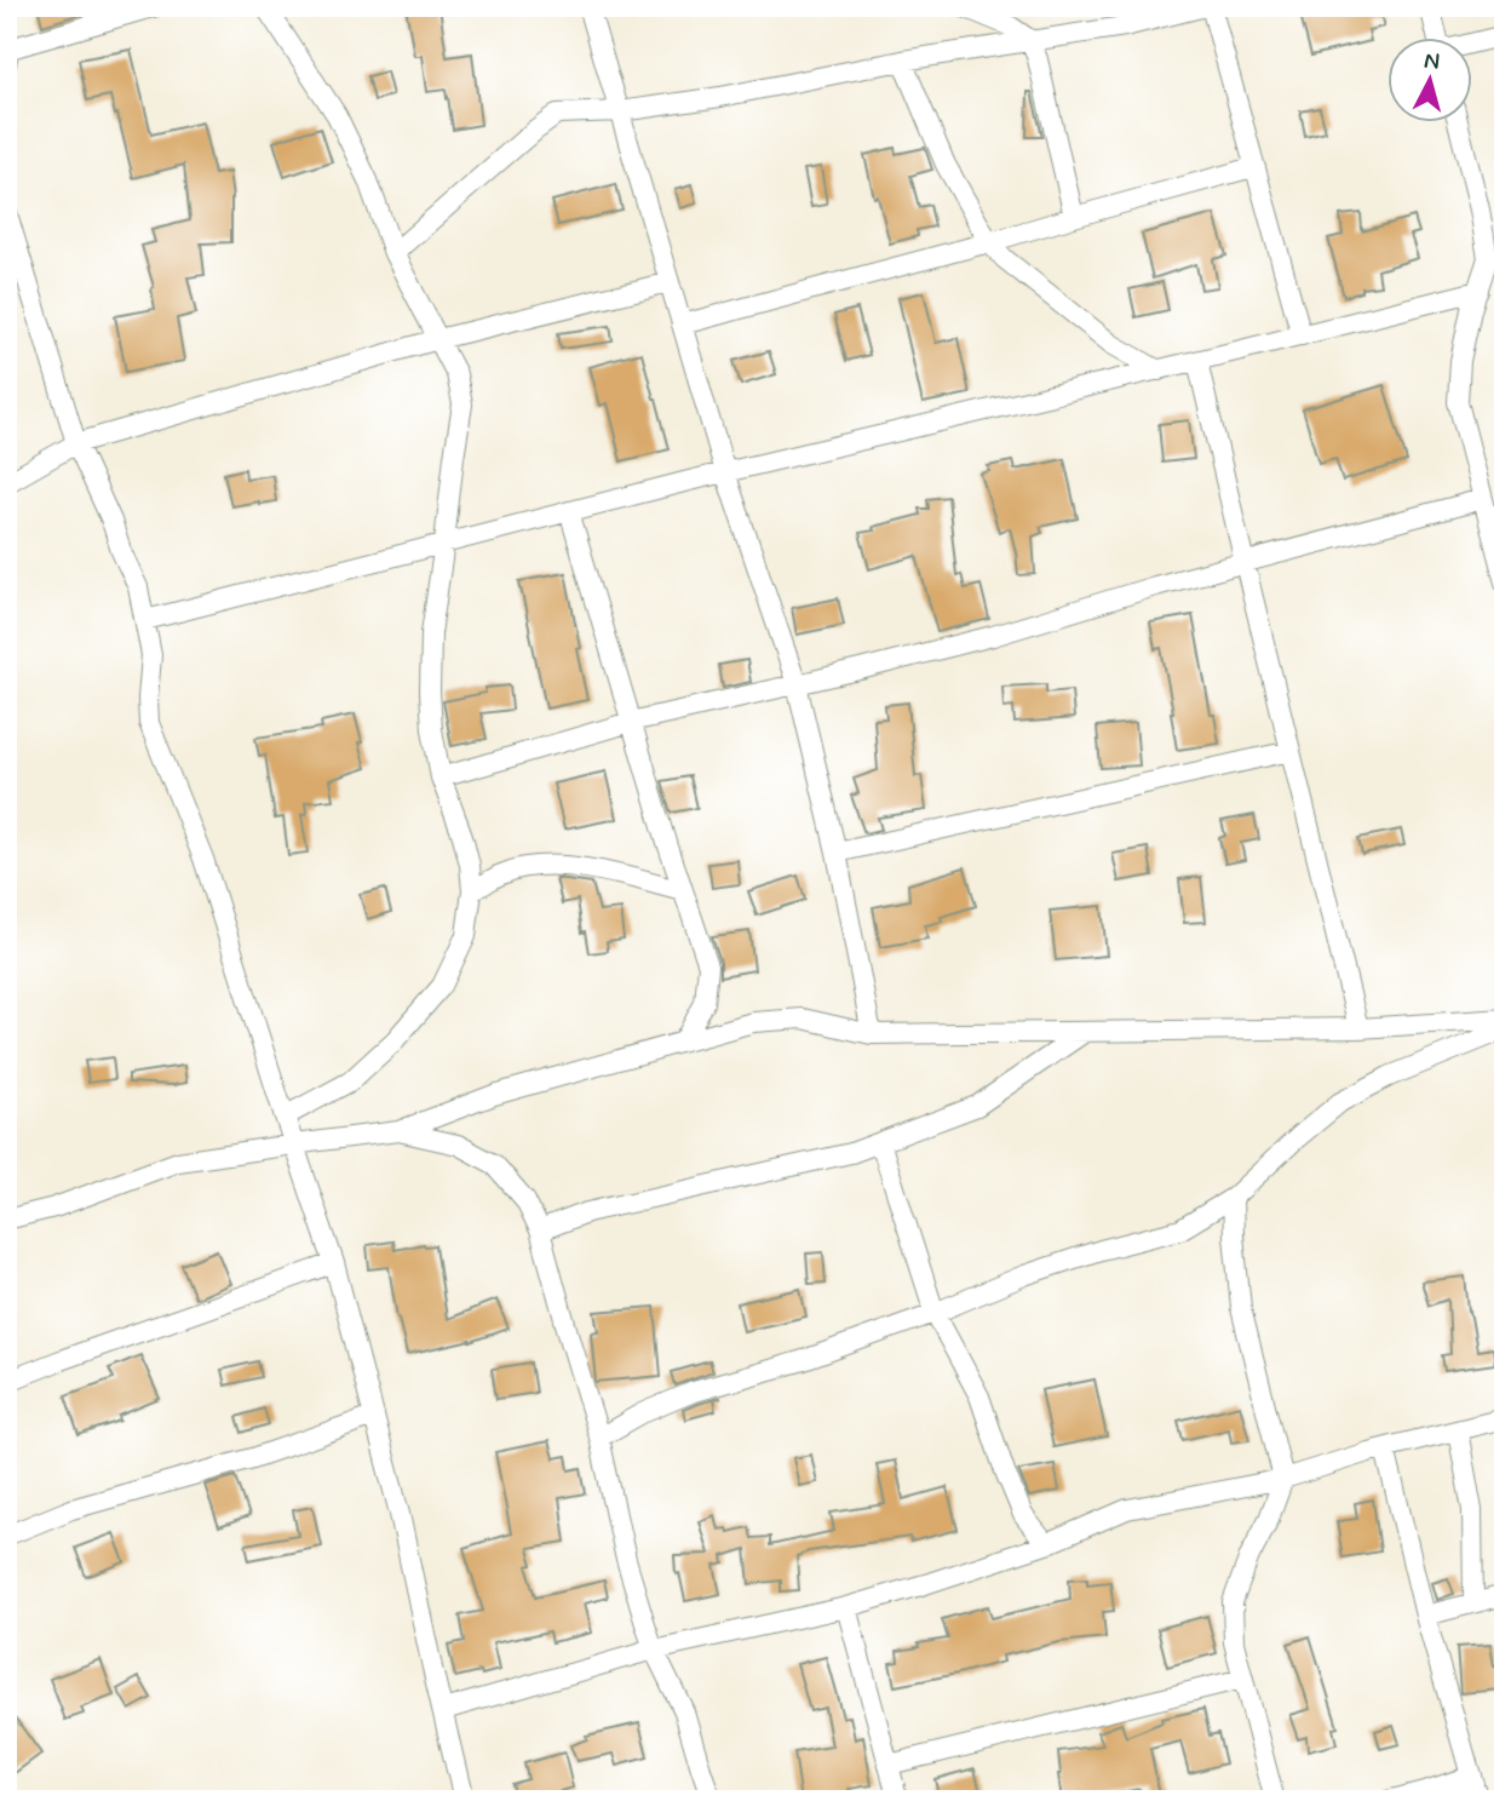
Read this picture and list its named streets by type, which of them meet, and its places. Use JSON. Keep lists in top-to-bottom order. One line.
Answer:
{"north":"top"}
